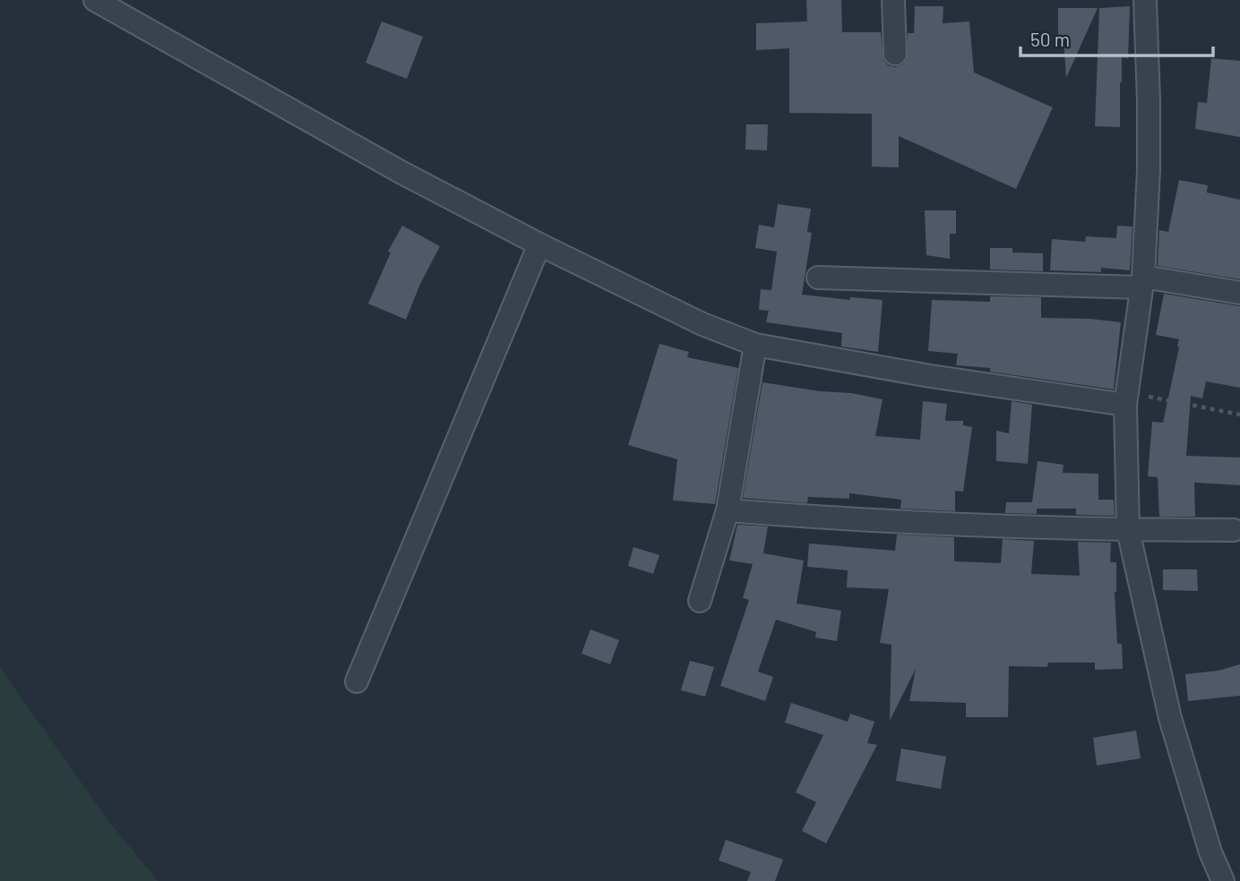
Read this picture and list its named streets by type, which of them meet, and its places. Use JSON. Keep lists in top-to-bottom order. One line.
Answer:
{"scale_bar":"50 m"}
